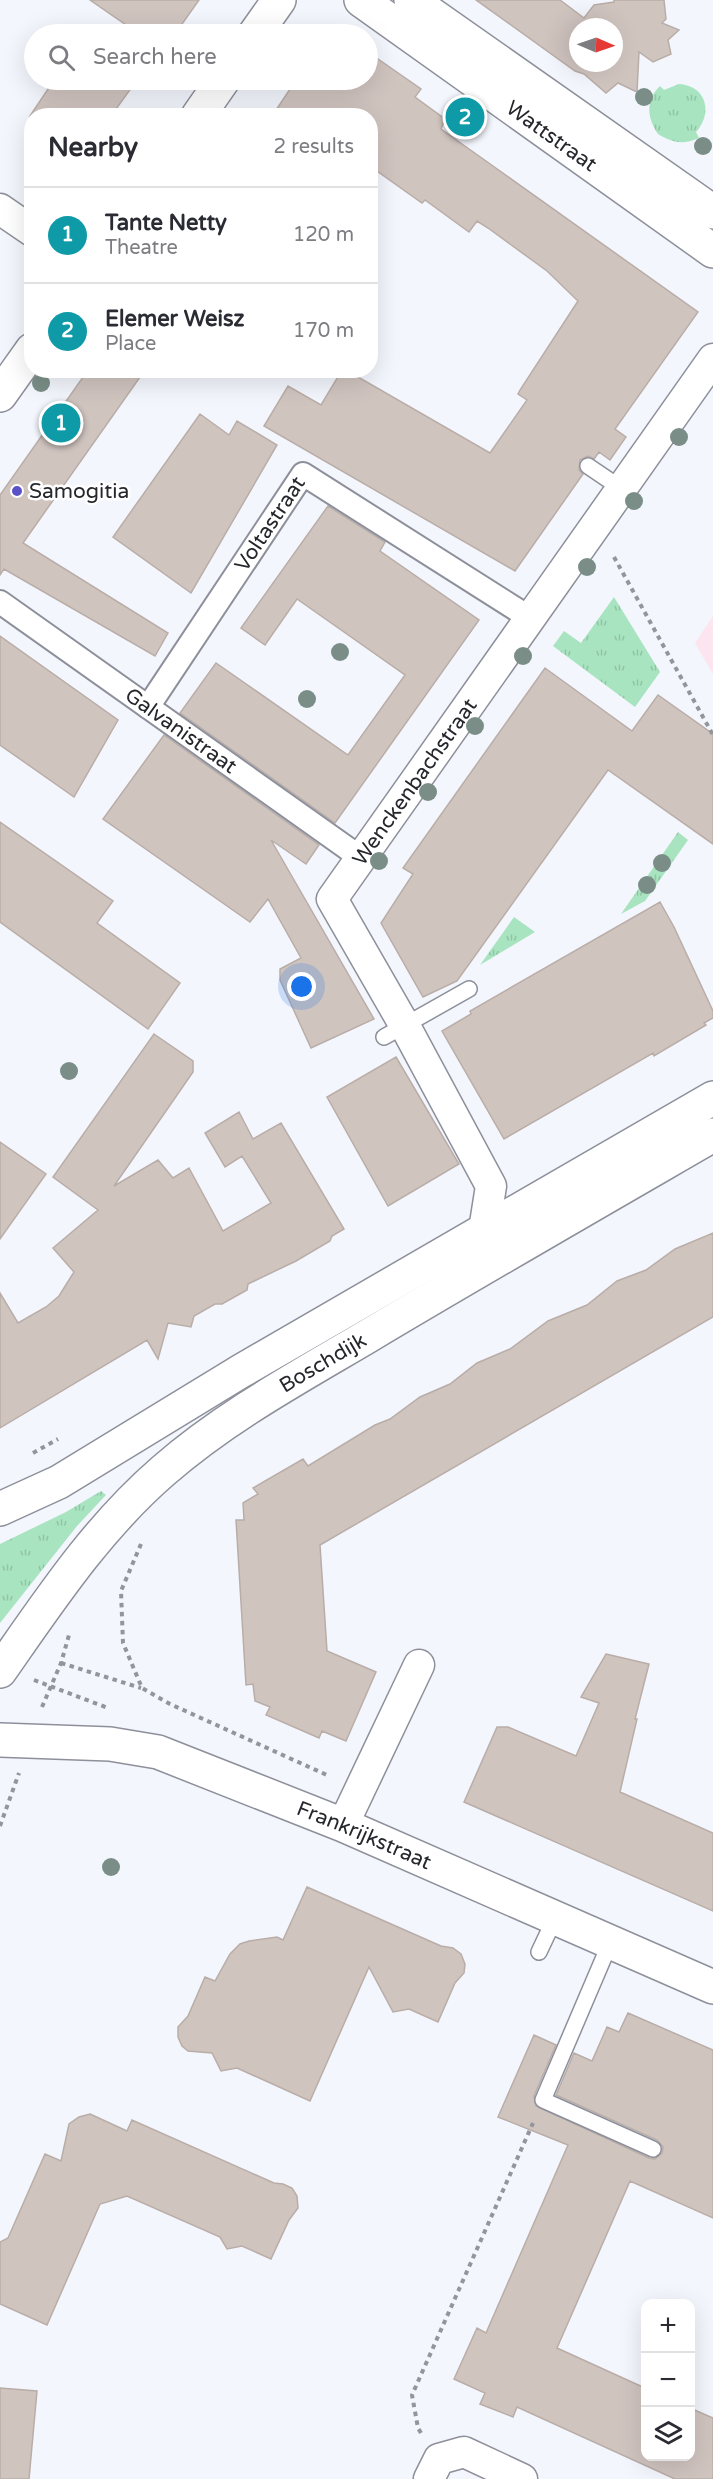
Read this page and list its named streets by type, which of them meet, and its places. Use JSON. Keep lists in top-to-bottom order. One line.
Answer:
{"streets":{"street":["Wattstraat","Voltastraat","Galvanistraat","Wenckenbachstraat","Boschdijk","Frankrijkstraat"]},"crossings":[["Voltastraat","Galvanistraat"],["Voltastraat","Wenckenbachstraat"],["Galvanistraat","Wenckenbachstraat"],["Wenckenbachstraat","Boschdijk"]],"places":["Samogitia"],"north":"right","page":{"search":"Search here","pins":["2","1"],"heading":["Nearby","2 results"],"list":[{"mark":"1","name":"Tante Netty","note":"Theatre","value":"120 m"},{"mark":"2","name":"Elemer Weisz","note":"Place","value":"170 m"}],"map_buttons":["+","−"]}}
